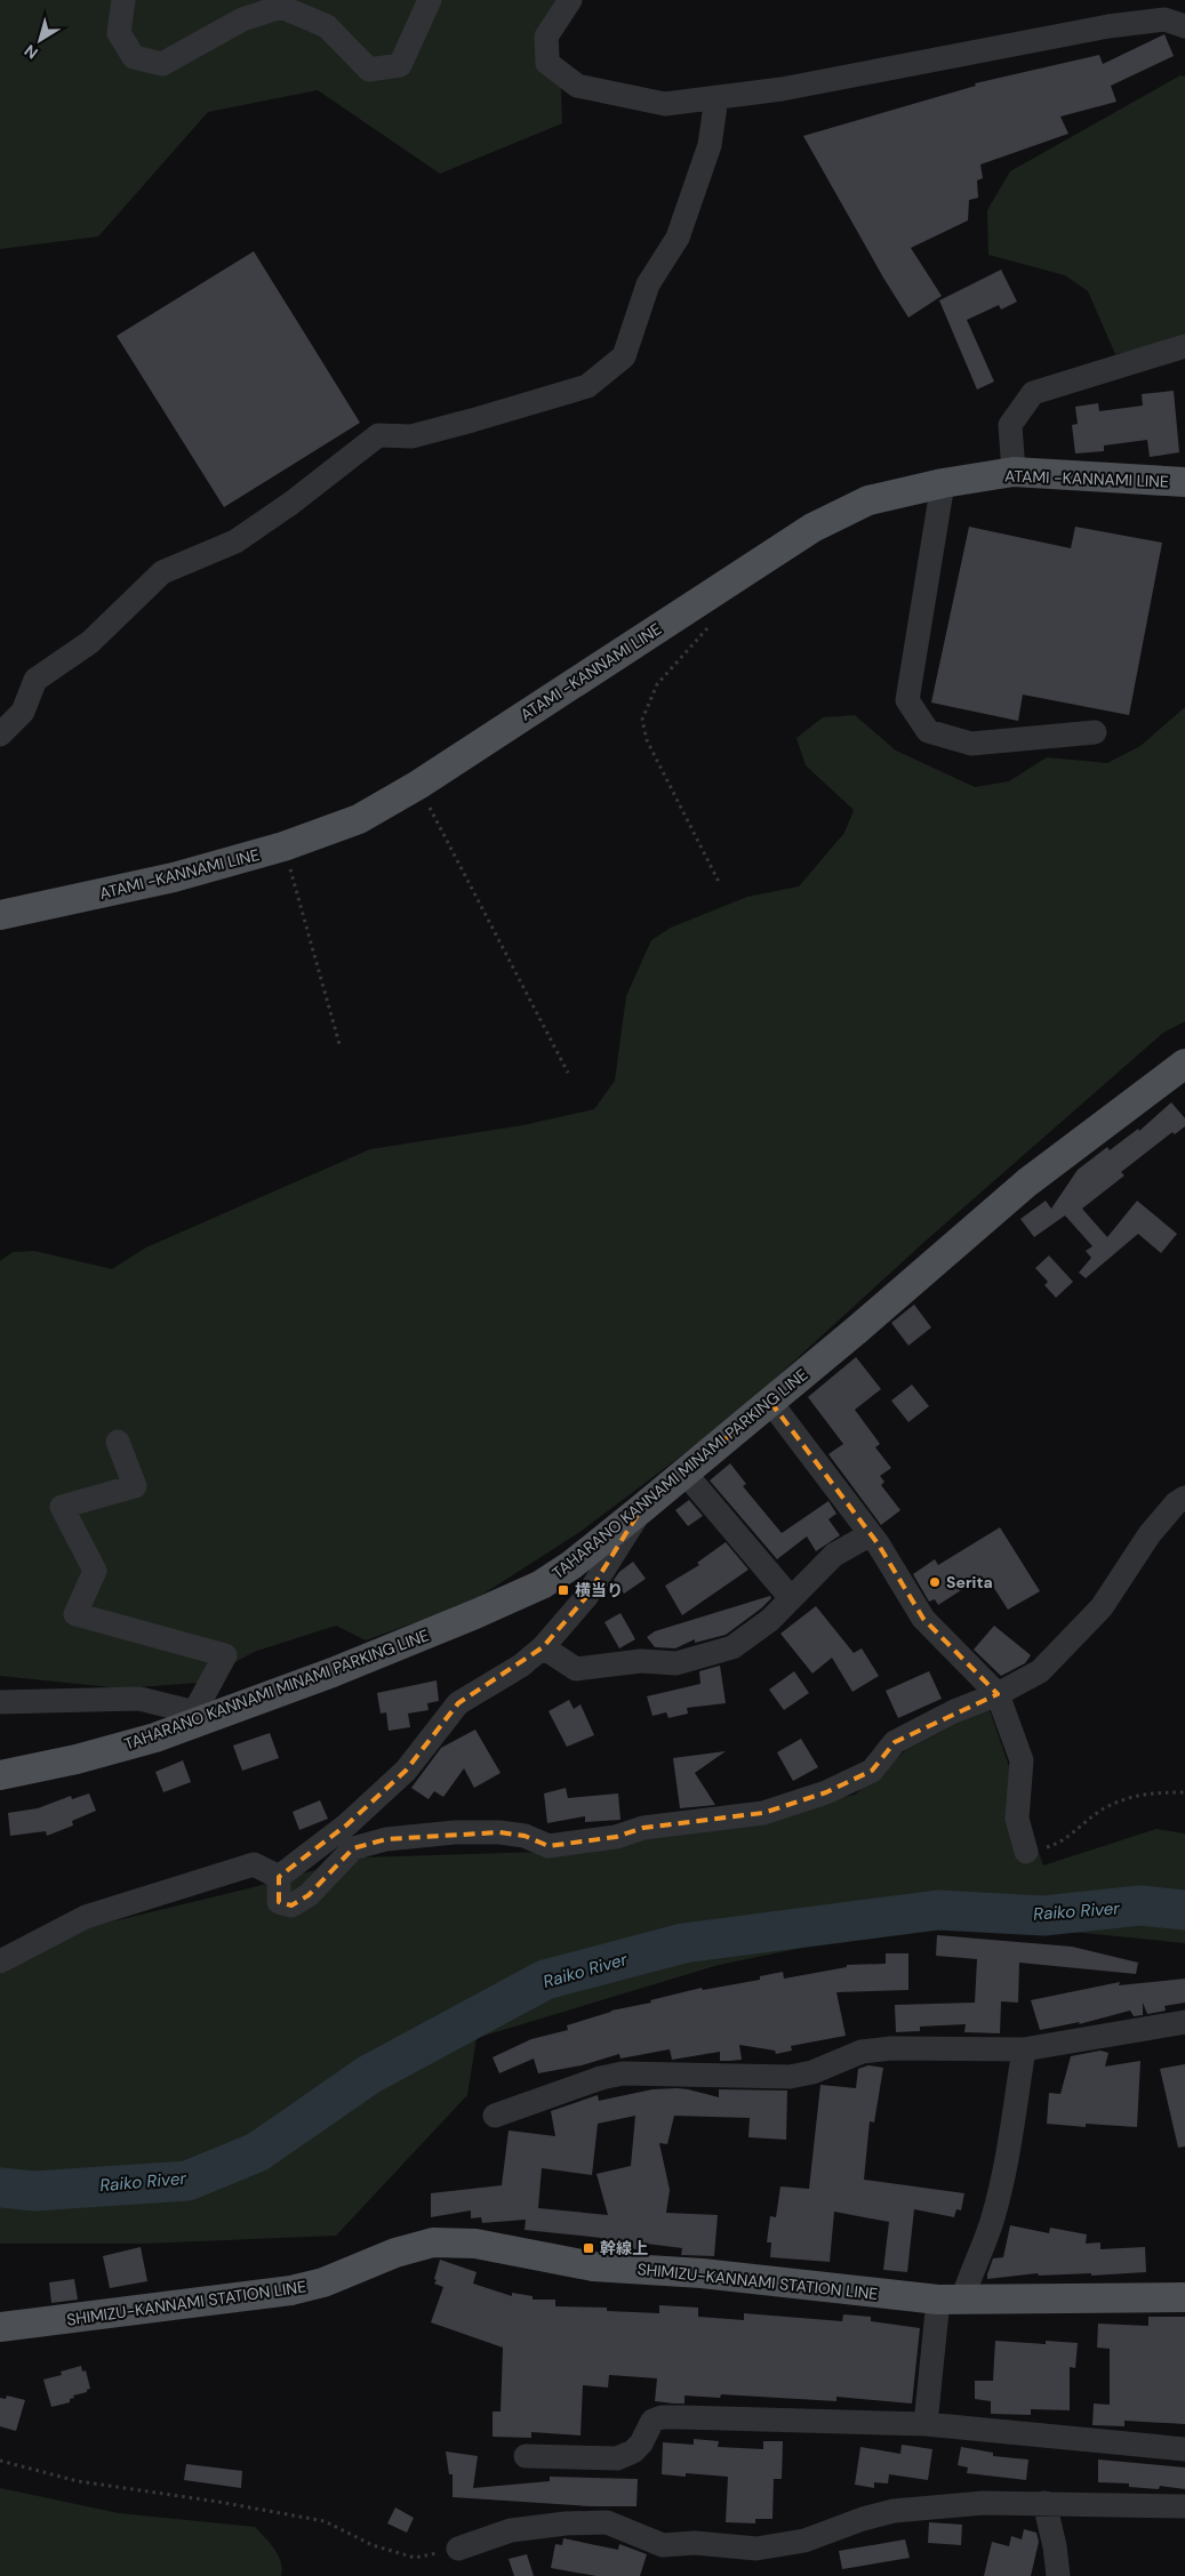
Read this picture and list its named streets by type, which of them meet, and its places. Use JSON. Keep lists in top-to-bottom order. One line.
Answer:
{"streets":{"main road":["ATAMI -KANNAMI LINE","TAHARANO KANNAMI MINAMI PARKING LINE","SHIMIZU-KANNAMI STATION LINE"]},"water":["Raiko River"],"places":{"other":["Serita"],"transit":["横当り","幹線上"]},"north":"bottom left"}
